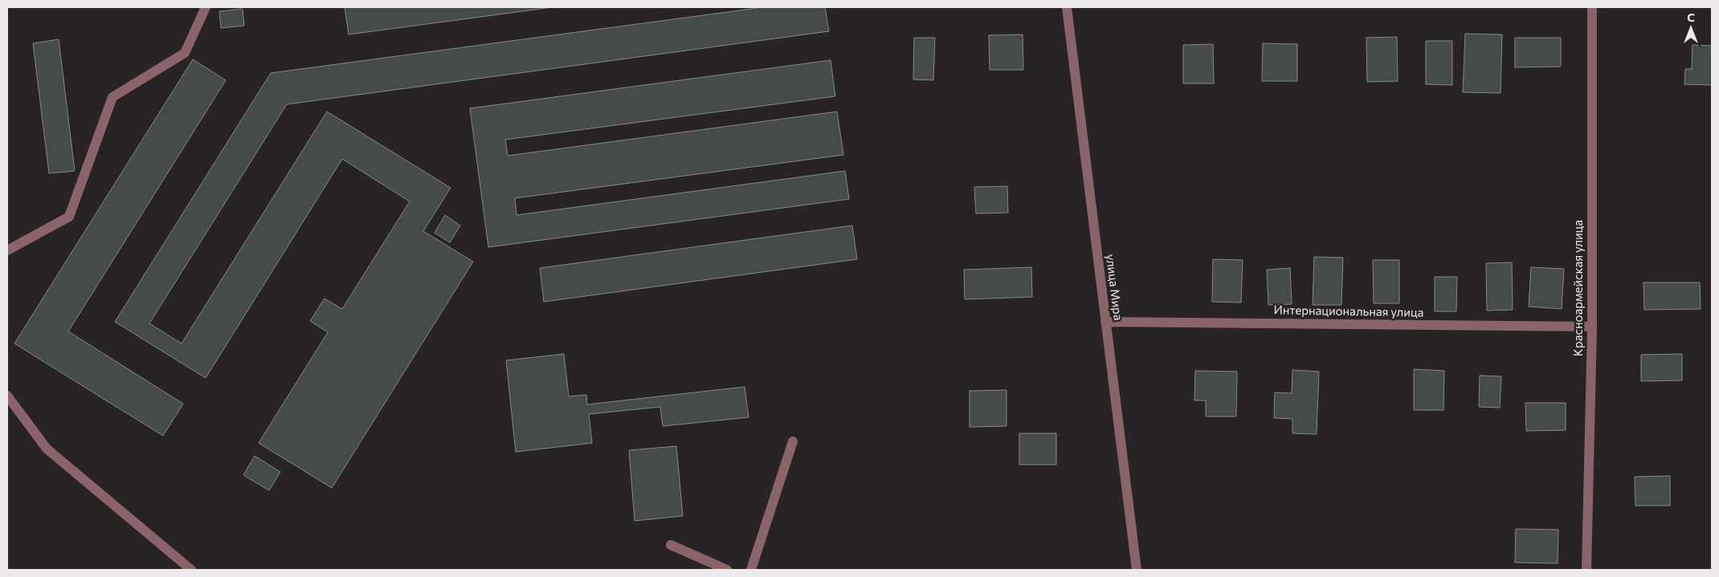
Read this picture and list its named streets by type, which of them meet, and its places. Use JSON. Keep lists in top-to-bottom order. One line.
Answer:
{"streets":{"street":["улица Мира","Красноармейская улица","Интернациональная улица"]},"crossings":[["улица Мира","Интернациональная улица"],["Красноармейская улица","Интернациональная улица"]],"north":"top"}
